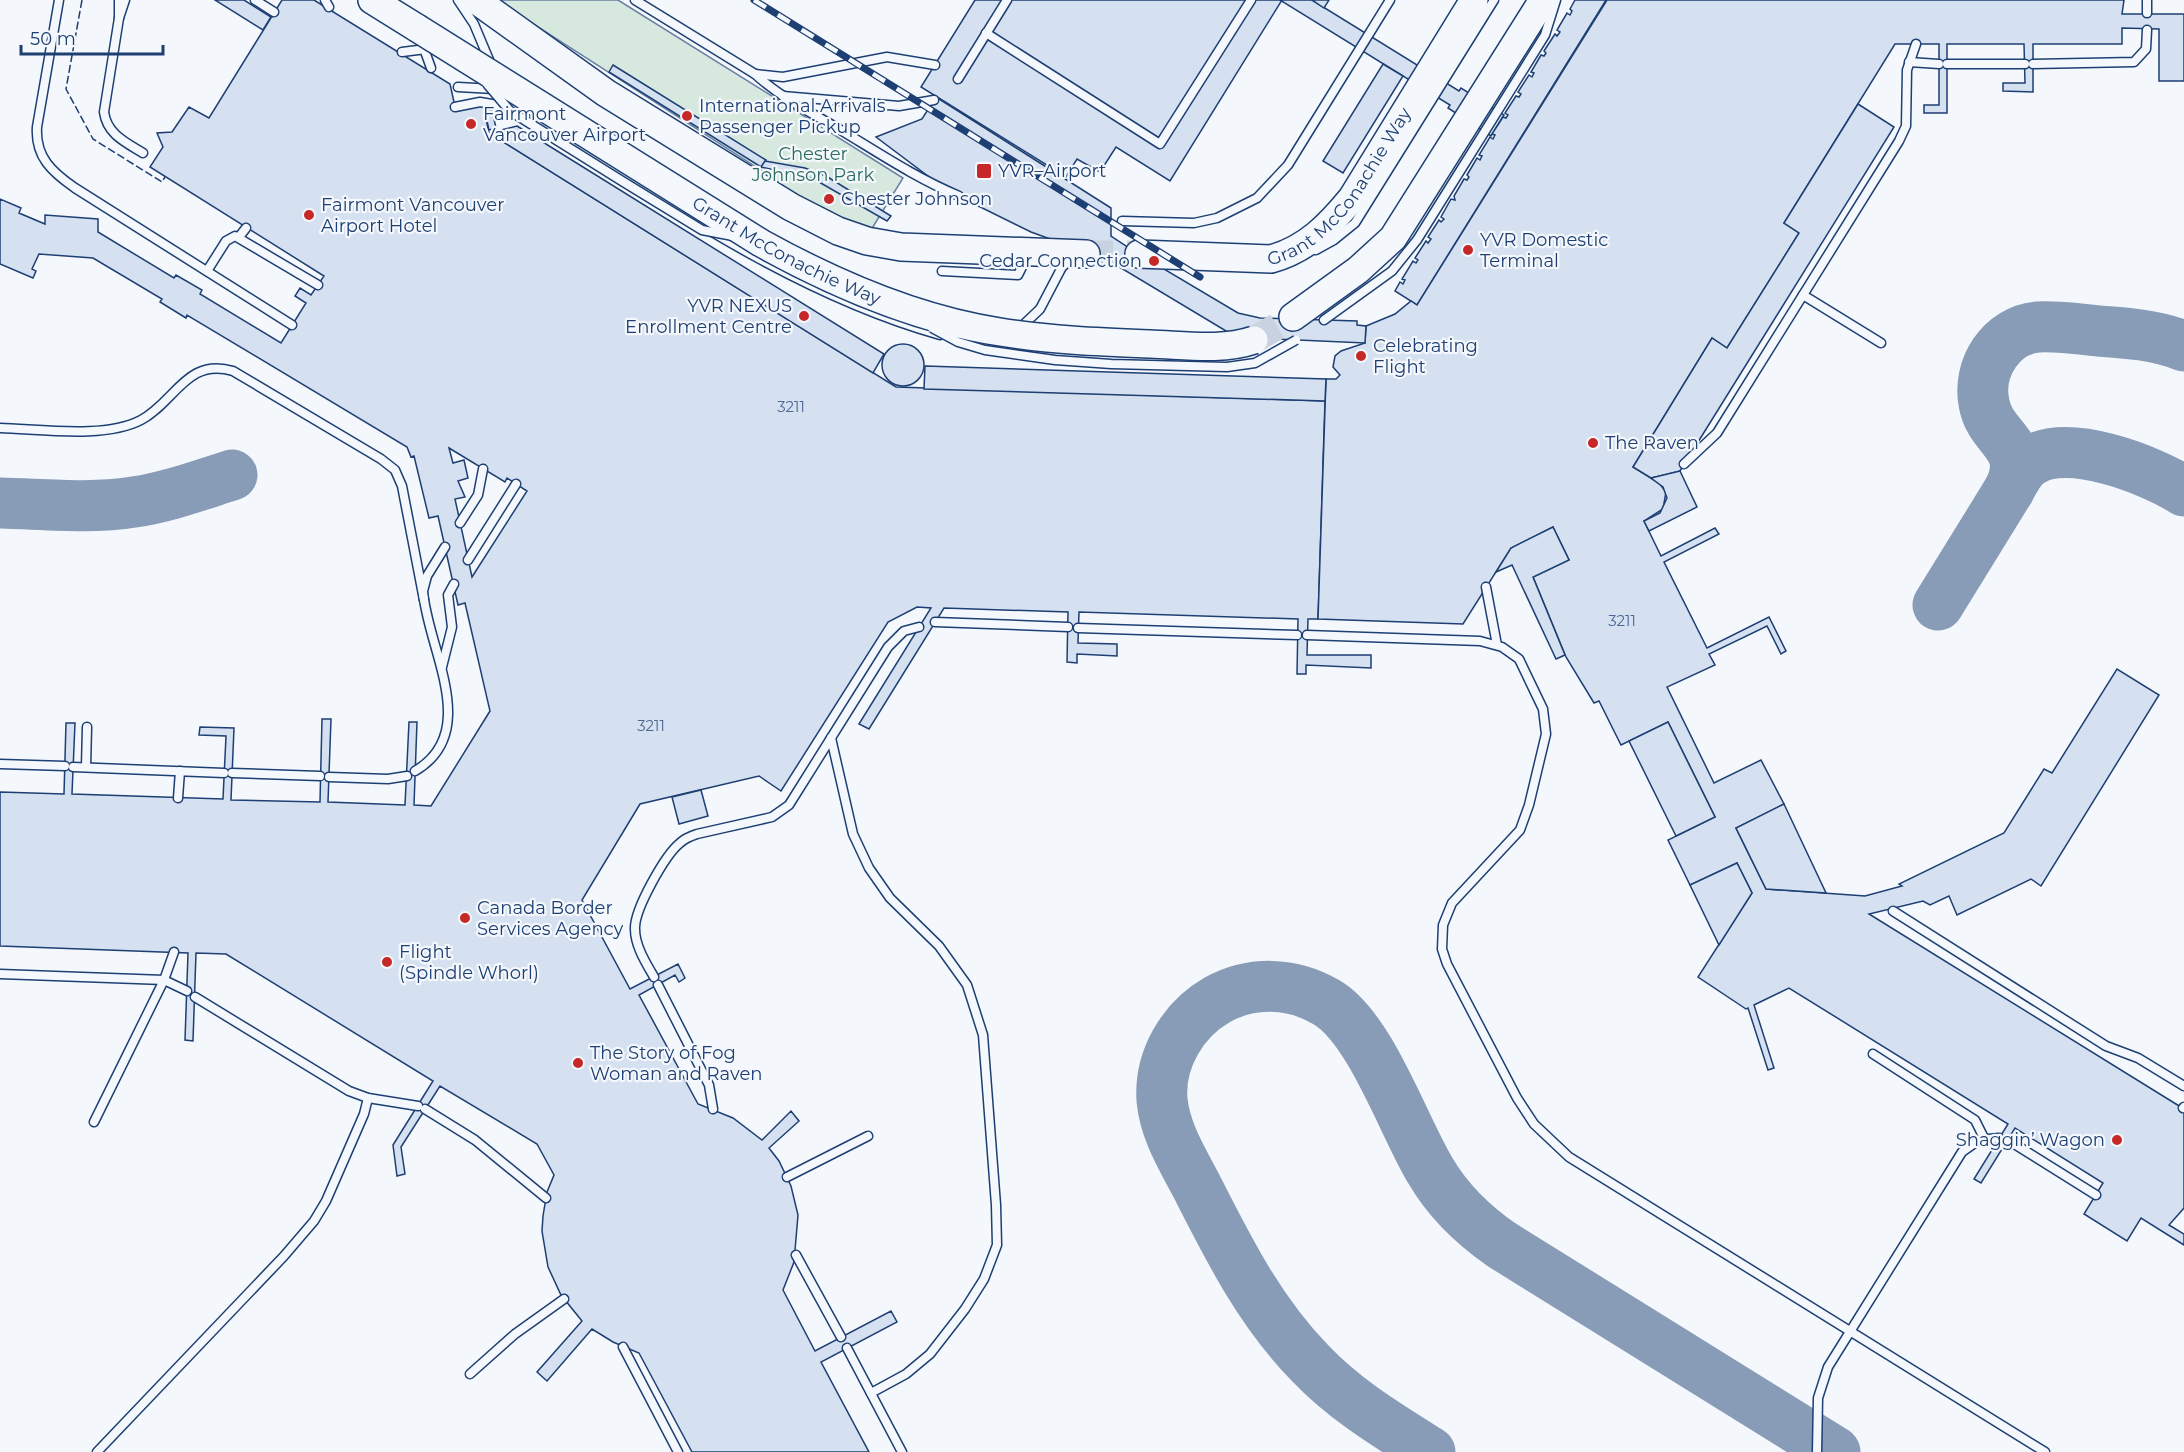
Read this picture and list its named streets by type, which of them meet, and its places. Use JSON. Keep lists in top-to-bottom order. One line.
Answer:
{"streets":{"main road":["Grant McConachie Way"]},"parks":["Chester Johnson Park"],"places":{"other":["International Arrivals Passenger Pickup","Fairmont Vancouver Airport","Chester Johnson","Fairmont Vancouver Airport Hotel","YVR Domestic Terminal","Cedar Connection","YVR NEXUS Enrollment Centre","Celebrating Flight","The Raven","Canada Border Services Agency","Flight (Spindle Whorl)","The Story of Fog Woman and Raven","Shaggin’ Wagon"],"transit":["YVR–Airport"]},"house_numbers":["3211","3211","3211"],"scale_bar":"50 m"}
